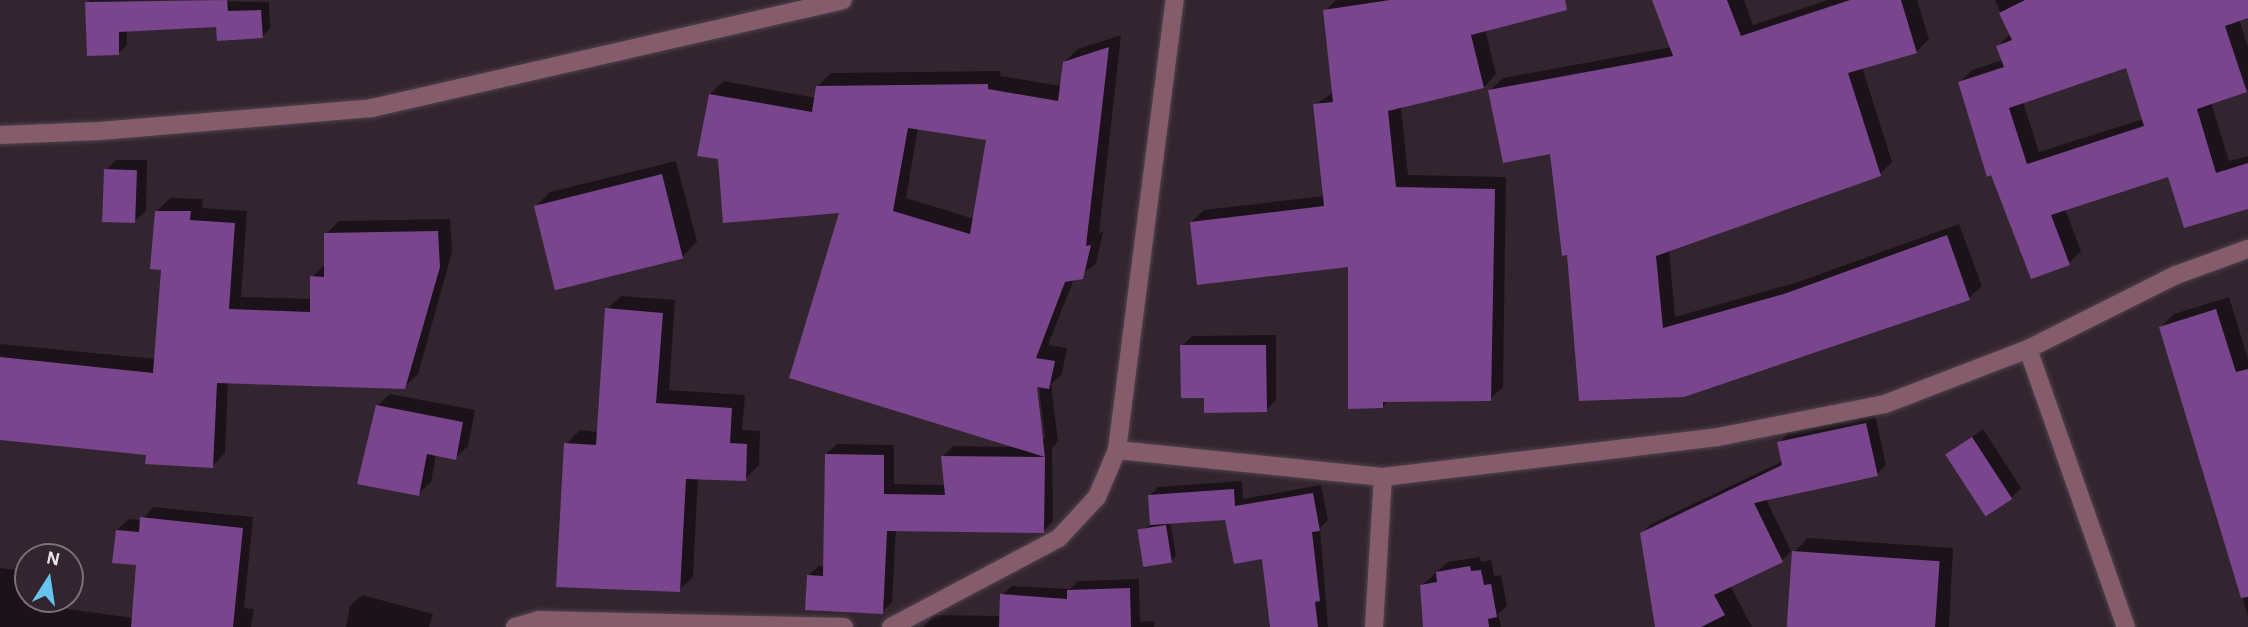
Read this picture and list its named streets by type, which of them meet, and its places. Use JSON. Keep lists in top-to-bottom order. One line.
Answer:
{"north":"top"}
